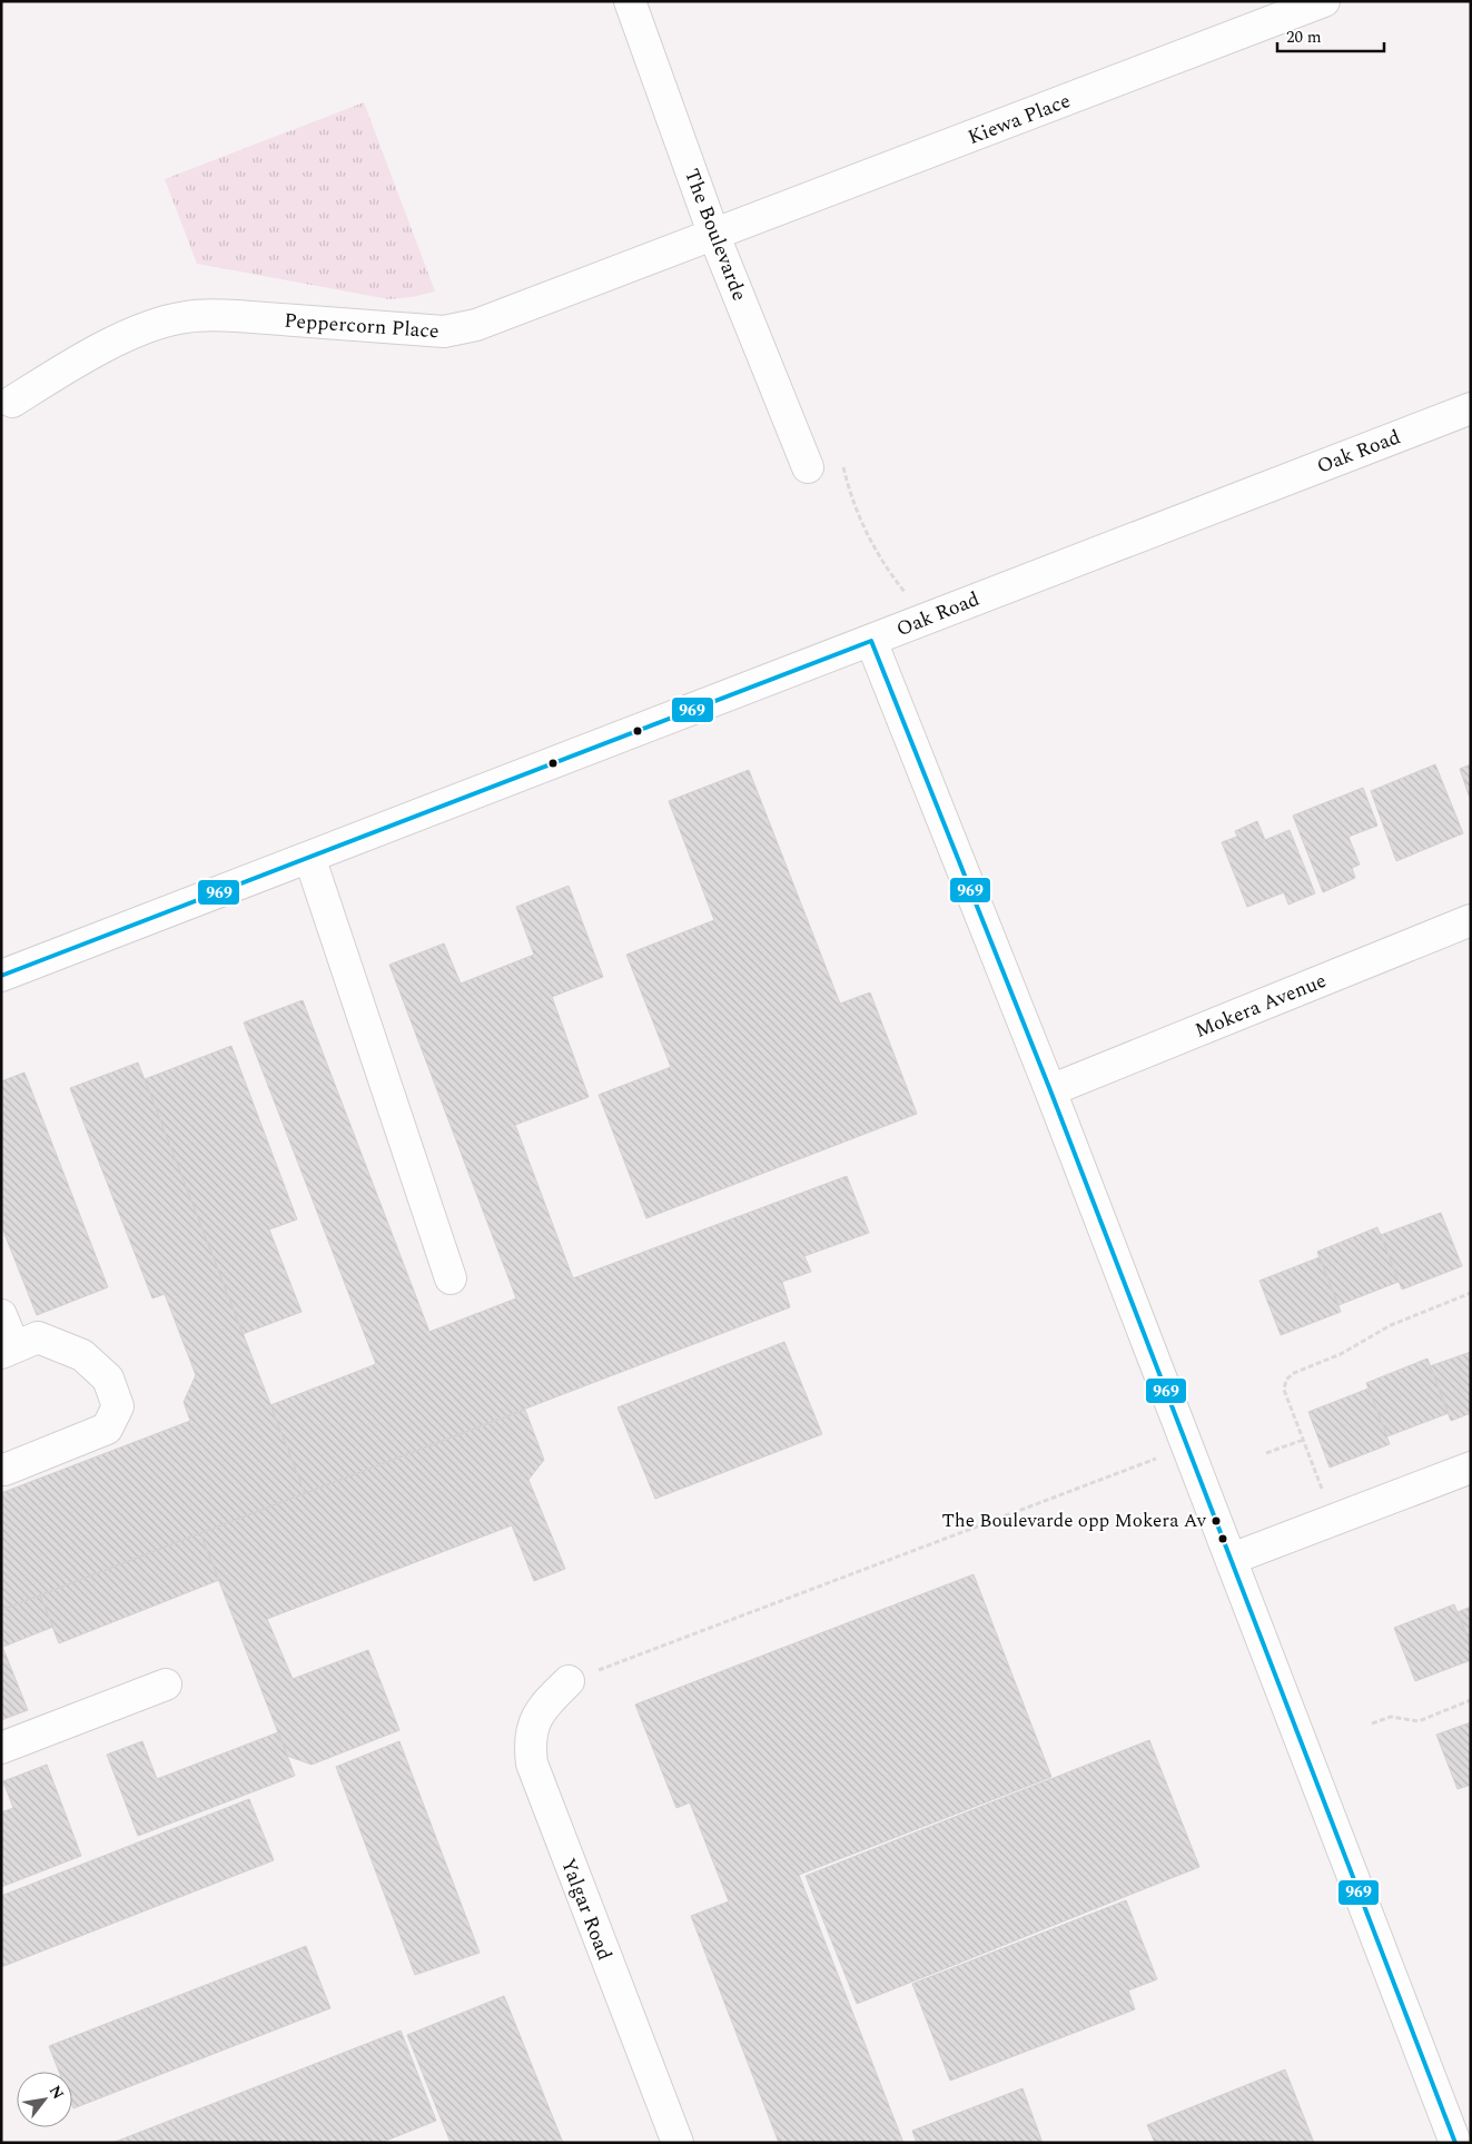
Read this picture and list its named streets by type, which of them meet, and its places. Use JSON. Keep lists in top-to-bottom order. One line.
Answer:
{"streets":{"street":["Kiewa Place","The Boulevarde","Peppercorn Place","Oak Road","Mokera Avenue","Yalgar Road"]},"crossings":[["Kiewa Place","The Boulevarde"],["Kiewa Place","Peppercorn Place"],["The Boulevarde","Peppercorn Place"]],"places":["The Boulevarde opp Mokera Av"],"lines":["transit line 969"],"scale_bar":"20 m","north":"top right"}
